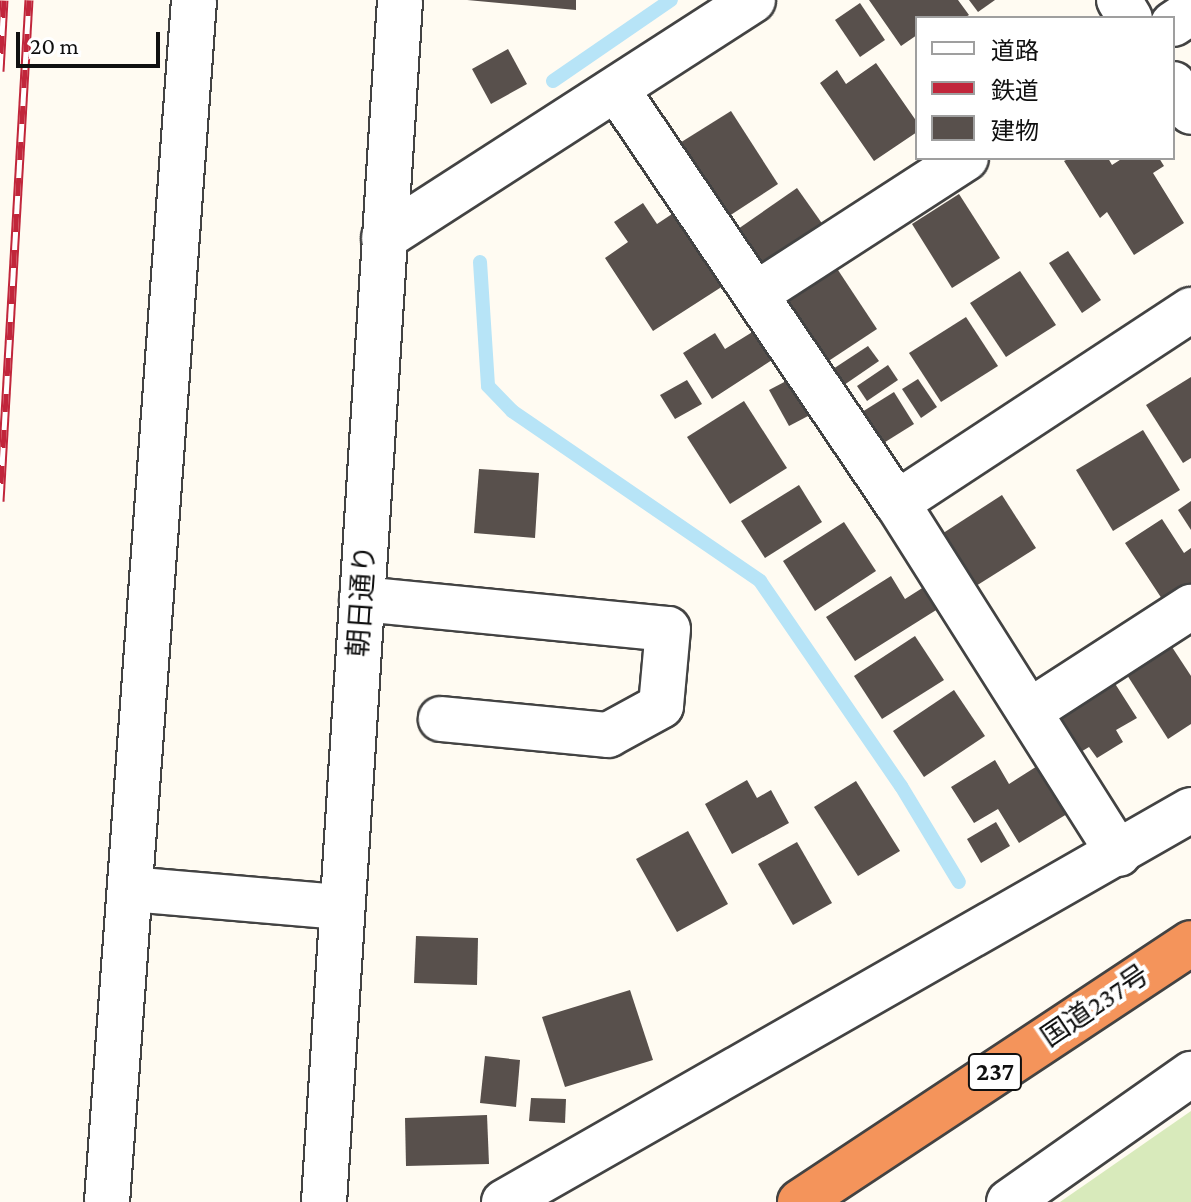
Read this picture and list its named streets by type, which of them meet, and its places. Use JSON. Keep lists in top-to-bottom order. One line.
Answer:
{"streets":{"highway":["国道237号","237"],"street":["朝日通り"]},"legend":["道路","鉄道","建物"],"scale_bar":"20 m"}
